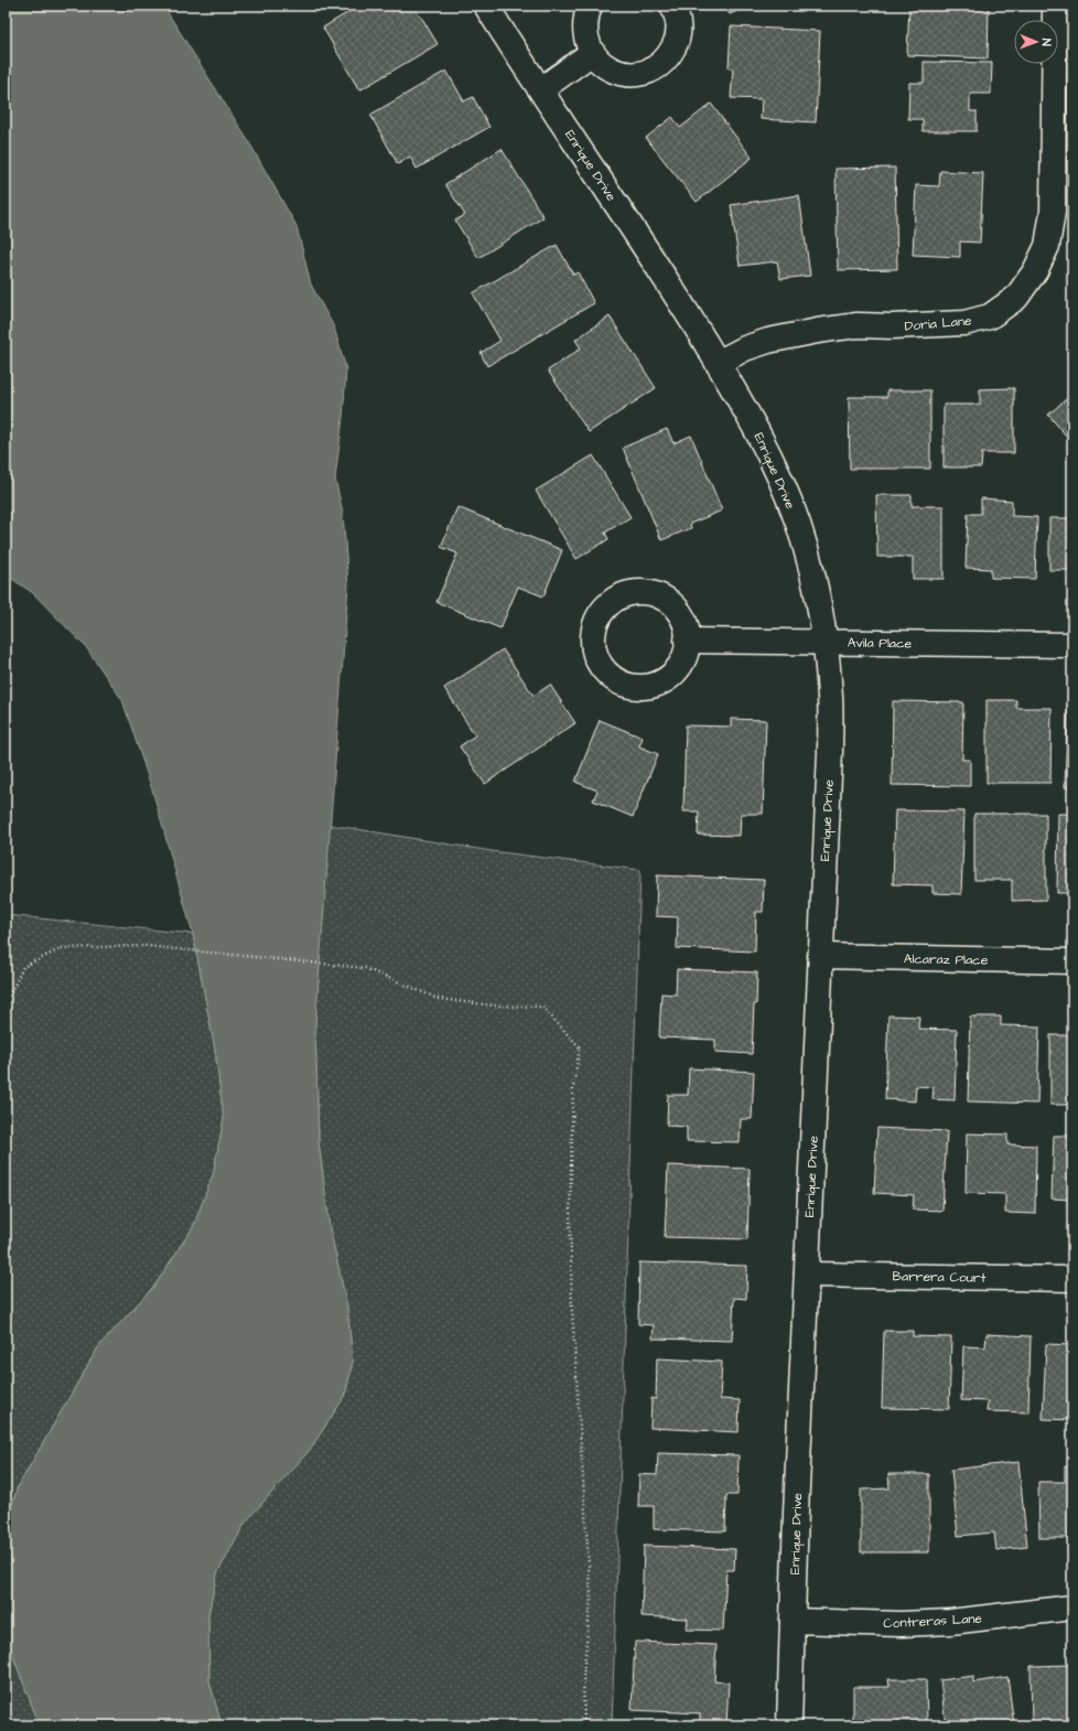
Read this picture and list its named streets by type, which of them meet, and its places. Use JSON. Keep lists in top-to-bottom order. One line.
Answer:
{"streets":{"street":["Enrique Drive","Doria Lane","Avila Place","Alcaraz Place","Barrera Court","Contreras Lane"]},"crossings":[["Enrique Drive","Doria Lane"],["Enrique Drive","Avila Place"],["Enrique Drive","Alcaraz Place"],["Enrique Drive","Barrera Court"],["Enrique Drive","Contreras Lane"]],"north":"right"}
